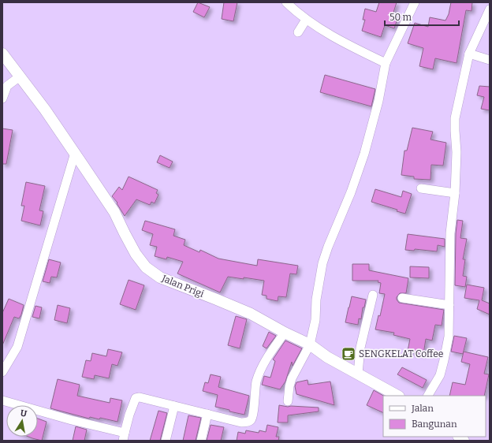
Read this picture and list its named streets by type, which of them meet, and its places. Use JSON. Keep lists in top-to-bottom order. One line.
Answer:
{"streets":{"street":["Jalan Prigi"]},"places":{"cafe":["SENGKELAT Coffee"]},"legend":["Jalan","Bangunan"],"scale_bar":"50 m","north":"top"}
